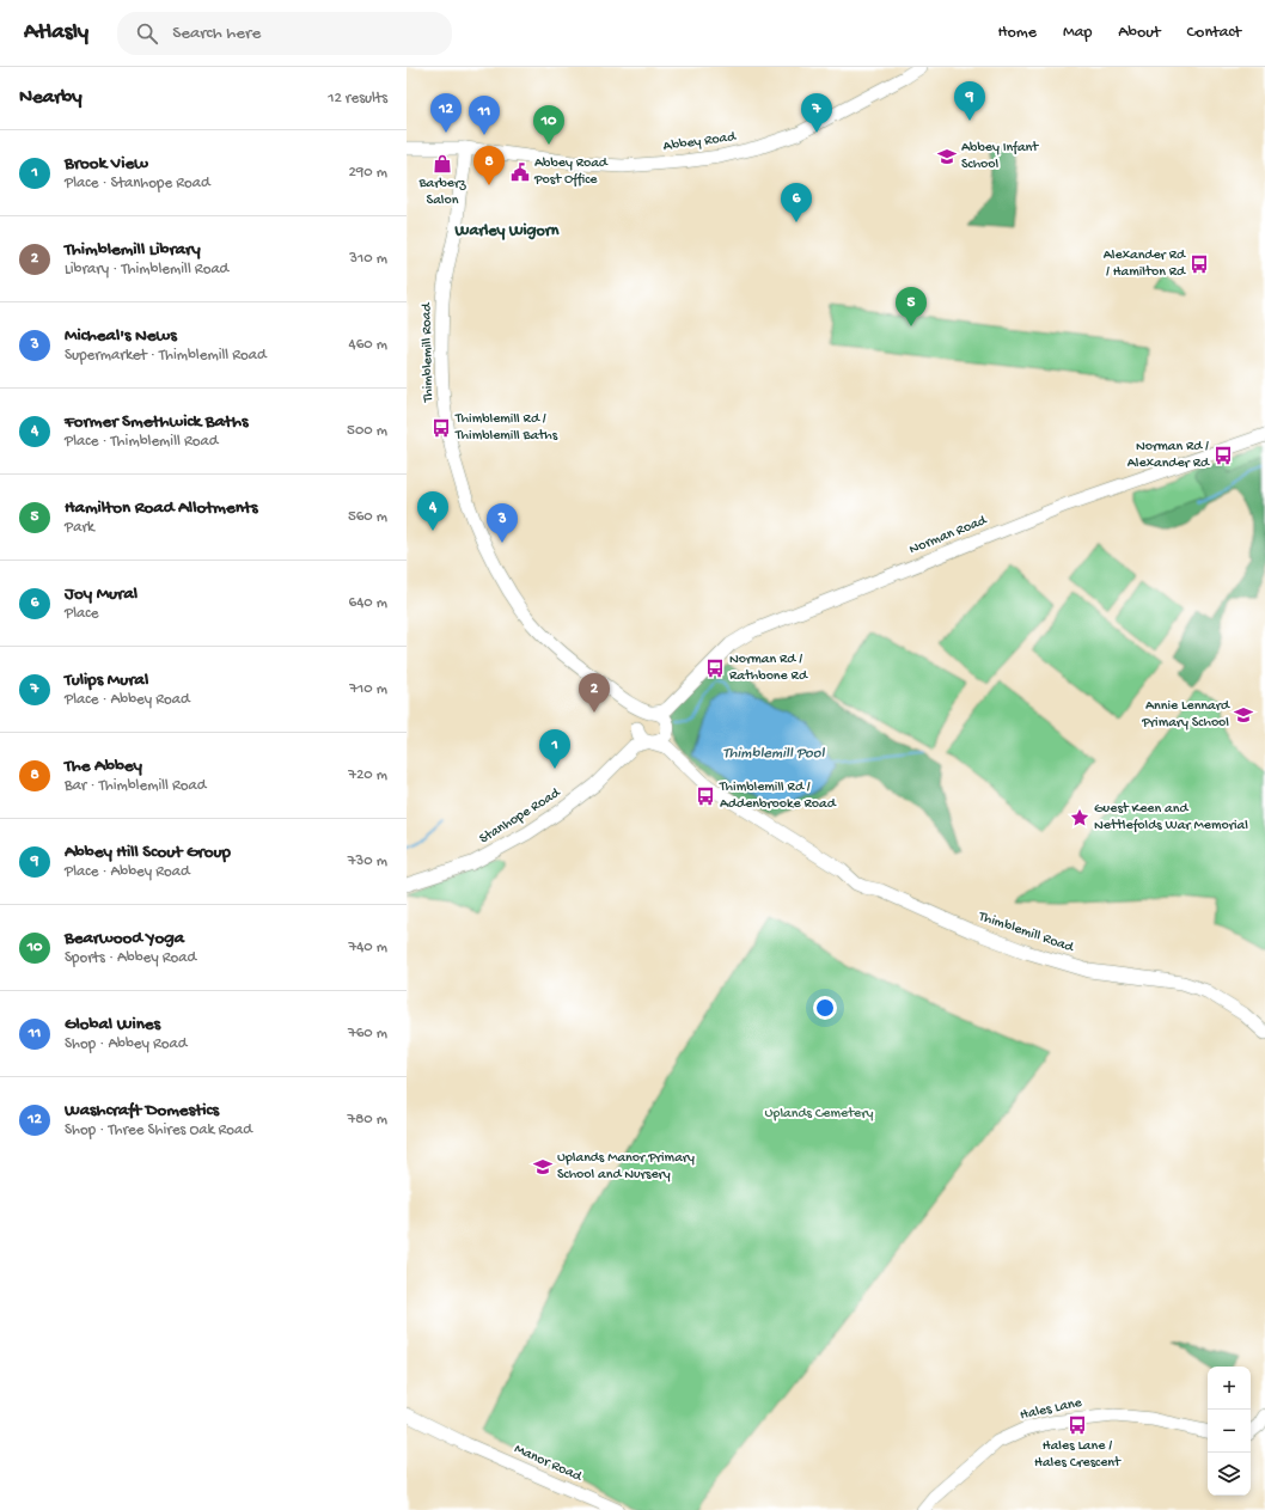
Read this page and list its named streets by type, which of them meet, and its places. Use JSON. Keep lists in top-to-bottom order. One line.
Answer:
{"streets":{"street":["Abbey Road","Thimblemill Road","Norman Road","Stanhope Road","Hales Lane","Manor Road"]},"crossings":[["Abbey Road","Thimblemill Road"],["Thimblemill Road","Norman Road"],["Thimblemill Road","Stanhope Road"],["Norman Road","Stanhope Road"]],"districts":["Warley Wigorn"],"water":["Thimblemill Pool"],"parks":["Uplands Cemetery"],"places":{"school or university":["Abbey Infant School","Annie Lennard Primary School","Uplands Manor Primary School and Nursery"],"shop":["Barberz Salon"],"public building":["Abbey Road Post Office"],"bus stop":["Alexander Rd / Hamilton Rd","Thimblemill Rd / Thimblemill Baths","Norman Rd / Alexander Rd","Norman Rd / Rathbone Rd","Thimblemill Rd / Addenbrooke Road","Hales Lane / Hales Crescent"],"place":["Guest Keen and Nettlefolds War Memorial"]},"page":{"header":"Atlasly","search":"Search here","nav":["Home","Map","About","Contact"],"heading":["Nearby","12 results"],"pins":["9","7","12","11","10","8","6","5","4","3","2","1"],"list":[{"mark":"1","name":"Brook View","note":"Place · Stanhope Road","value":"290 m"},{"mark":"2","name":"Thimblemill Library","note":"Library · Thimblemill Road","value":"310 m"},{"mark":"3","name":"Micheal's News","note":"Supermarket · Thimblemill Road","value":"460 m"},{"mark":"4","name":"Former Smethwick Baths","note":"Place · Thimblemill Road","value":"500 m"},{"mark":"5","name":"Hamilton Road Allotments","note":"Park","value":"560 m"},{"mark":"6","name":"Joy Mural","note":"Place","value":"640 m"},{"mark":"7","name":"Tulips Mural","note":"Place · Abbey Road","value":"710 m"},{"mark":"8","name":"The Abbey","note":"Bar · Thimblemill Road","value":"720 m"},{"mark":"9","name":"Abbey Hill Scout Group","note":"Place · Abbey Road","value":"730 m"},{"mark":"10","name":"Bearwood Yoga","note":"Sports · Abbey Road","value":"740 m"},{"mark":"11","name":"Global Wines","note":"Shop · Abbey Road","value":"760 m"},{"mark":"12","name":"Washcraft Domestics","note":"Shop · Three Shires Oak Road","value":"780 m"}],"map_buttons":["+","−"]}}
